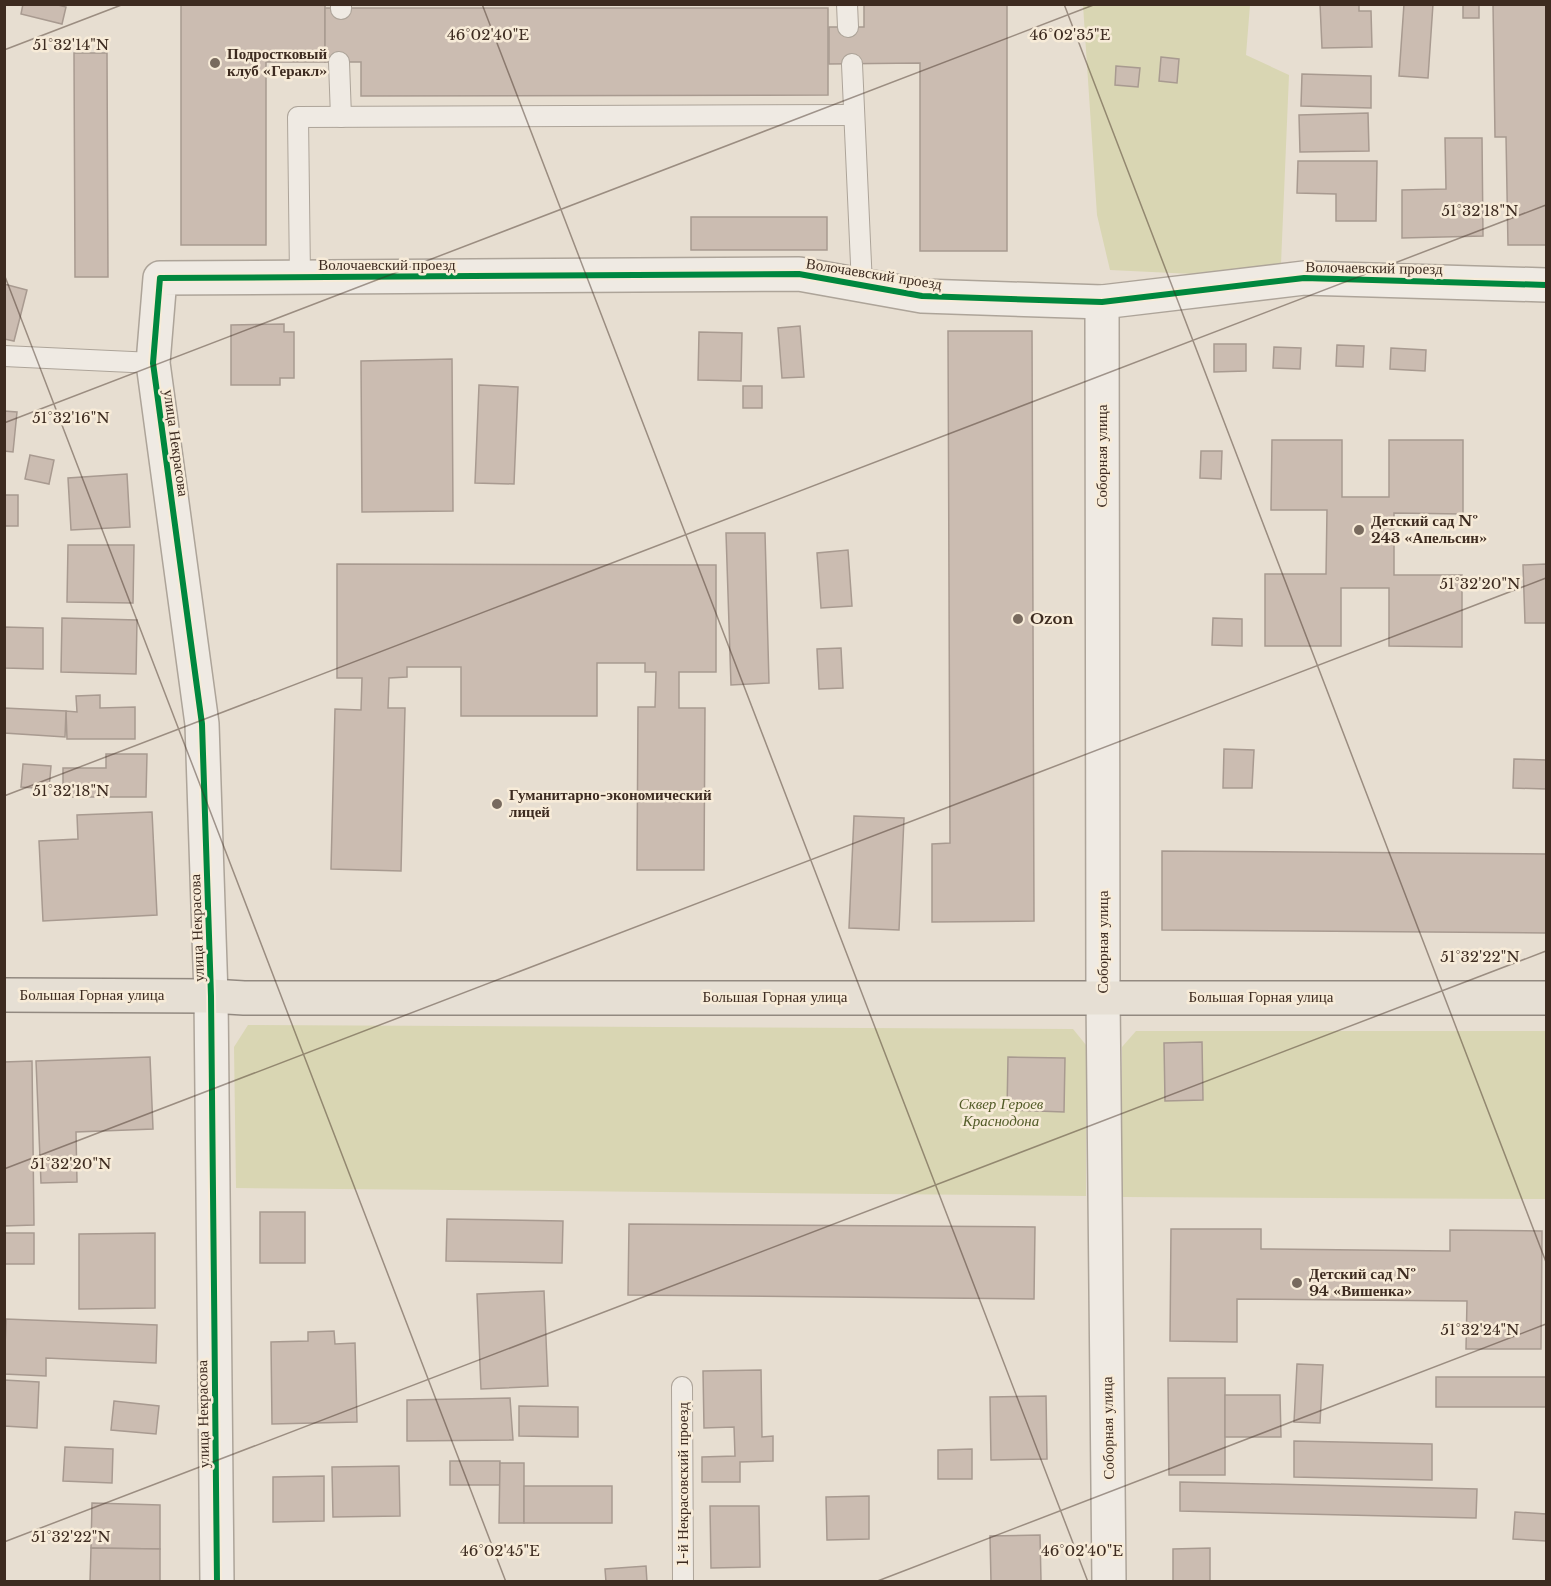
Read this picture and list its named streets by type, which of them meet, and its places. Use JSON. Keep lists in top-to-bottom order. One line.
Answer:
{"streets":{"main road":["Большая Горная улица"],"street":["Волочаевский проезд","улица Некрасова","Соборная улица"],"lane":["1-й Некрасовский проезд"]},"crossings":[["Волочаевский проезд","улица Некрасова"],["Волочаевский проезд","Соборная улица"],["улица Некрасова","Большая Горная улица"],["Соборная улица","Большая Горная улица"]],"parks":["Сквер Героев Краснодона"],"places":["Подростковый клуб «Геракл»","Детский сад № 243 «Апельсин»","Ozon","Гуманитарно-экономический лицей","Детский сад № 94 «Вишенка»"],"coordinates":["46°02'40\"E","46°02'35\"E","51°32'14\"N","51°32'18\"N","51°32'16\"N","51°32'20\"N","51°32'22\"N","51°32'24\"N","46°02'45\"E"]}
